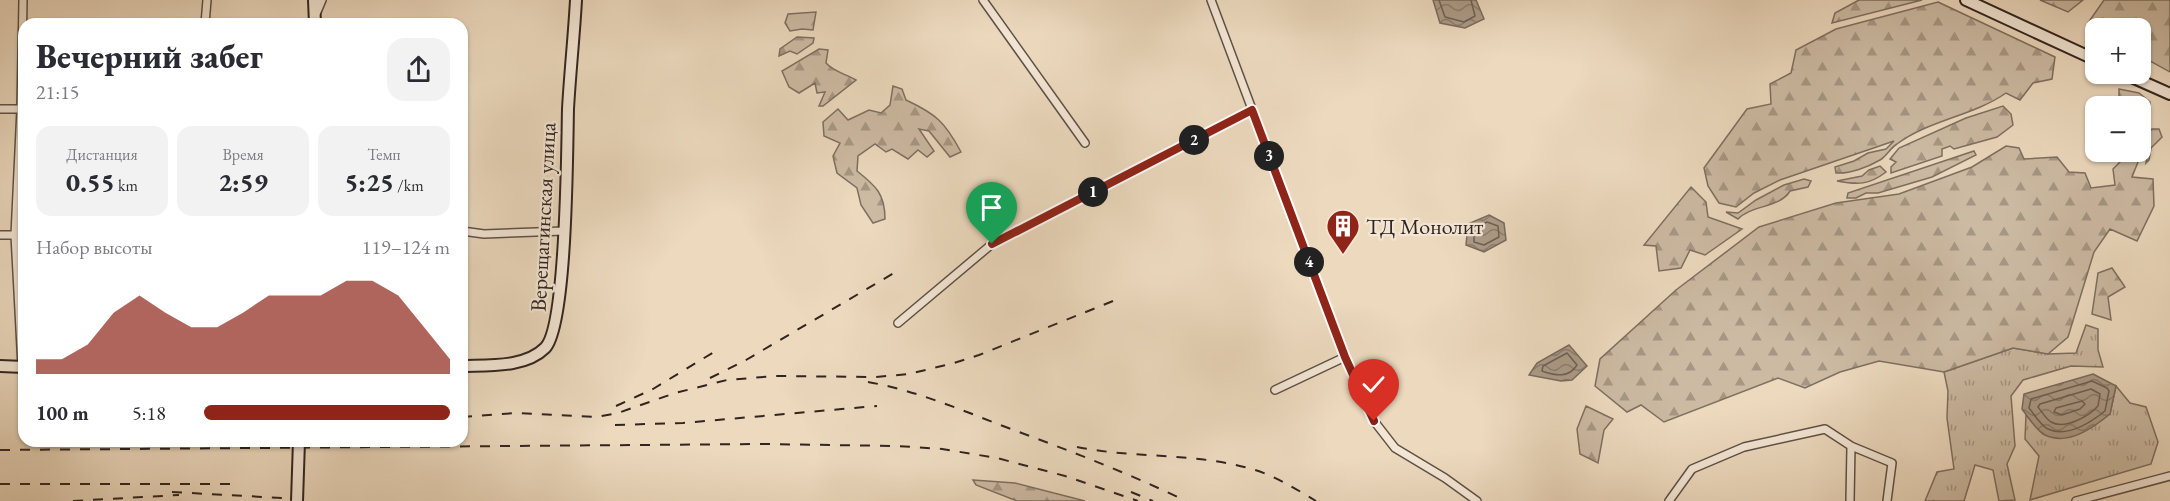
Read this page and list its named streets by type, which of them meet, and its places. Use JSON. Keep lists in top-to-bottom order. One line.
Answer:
{"streets":{"main road":["Верещагинская улица"]},"places":{"building":["ТД Монолит"]},"page":{"map_buttons":["+","−"],"heading":["Вечерний забег","21:15"],"stats":[["Дистанция","0.55 km"],["Время","2:59"],["Темп","5:25 /km"]],"pins":["2","3","1","4"],"chart":["Набор высоты","119–124 m"],"list":[{"name":"100 m","note":"5:18"}]}}
